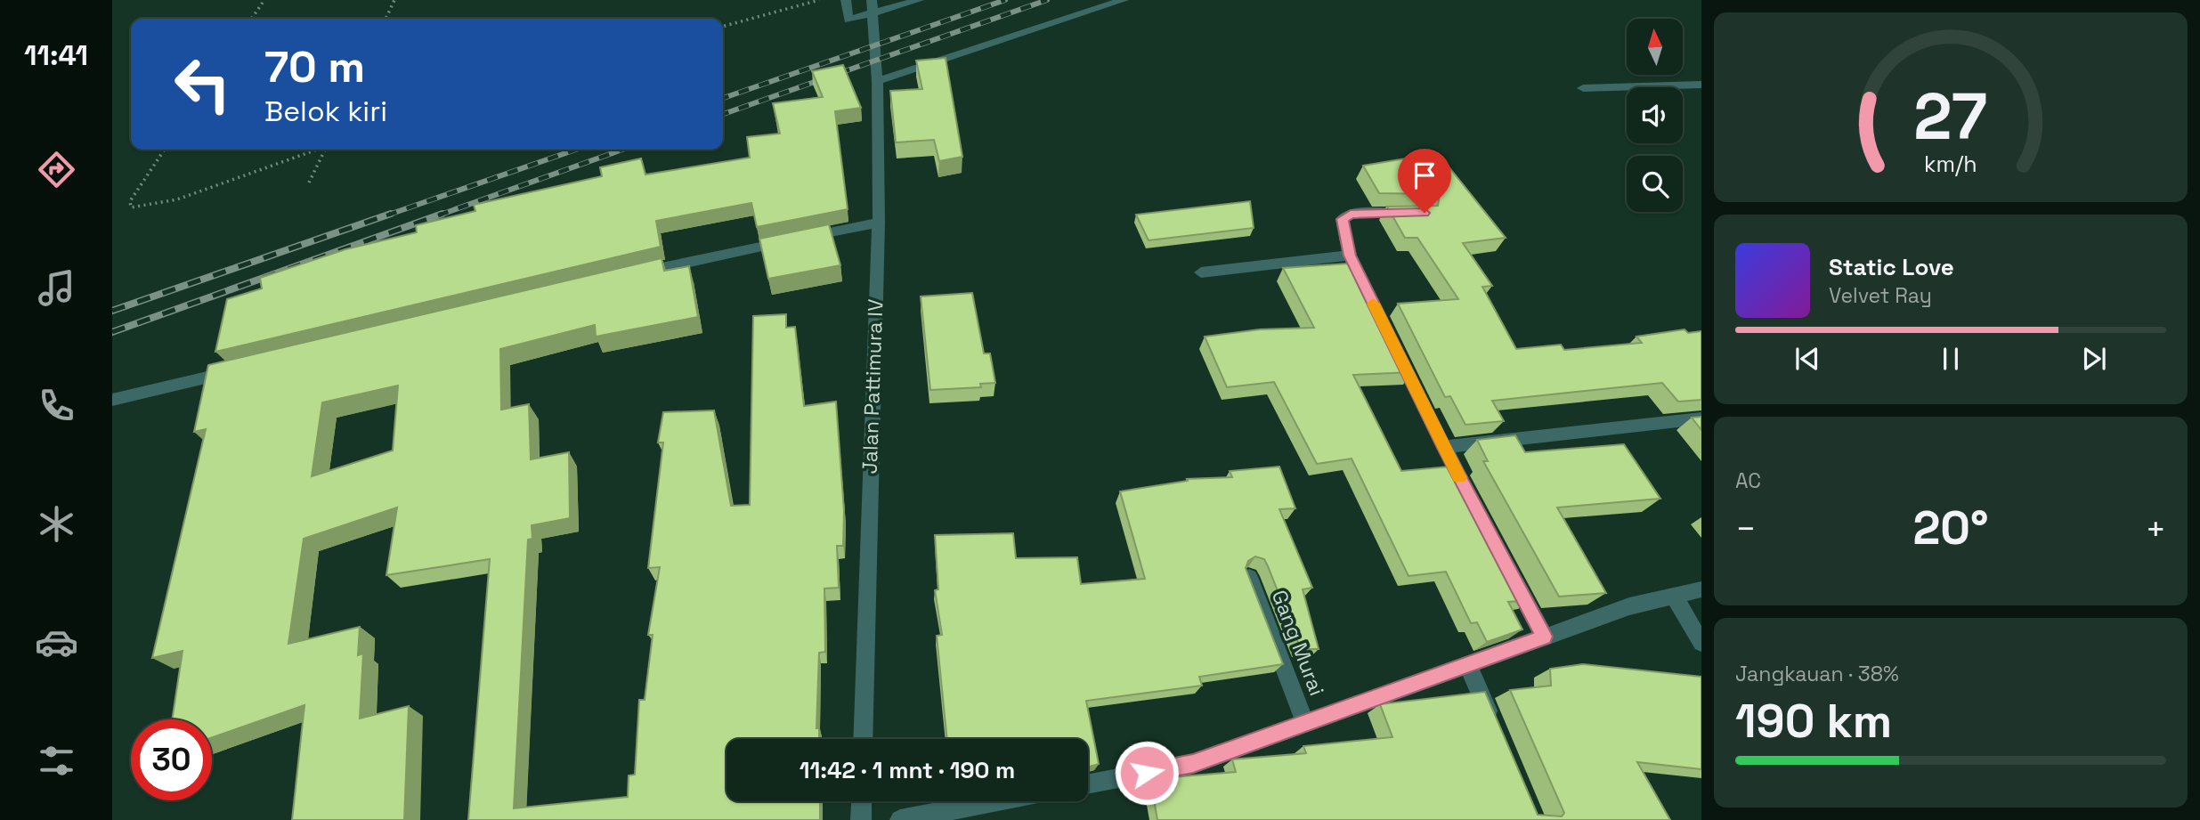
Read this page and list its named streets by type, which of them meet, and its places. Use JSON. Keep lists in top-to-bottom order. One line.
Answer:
{"streets":{"street":["Jalan Pattimura IV","Gang Murai"]},"north":"top","page":{"tabs":"11:41","turn":["70 m","Belok kiri"],"song":["Static Love","Velvet Ray"],"tile":["AC",["Jangkauan · 38%","190 km"]],"heat":["−","20°","+"],"limit":"30","trip":"11:42 · 1 mnt · 190 m","gauge":["27","km/h"]}}
